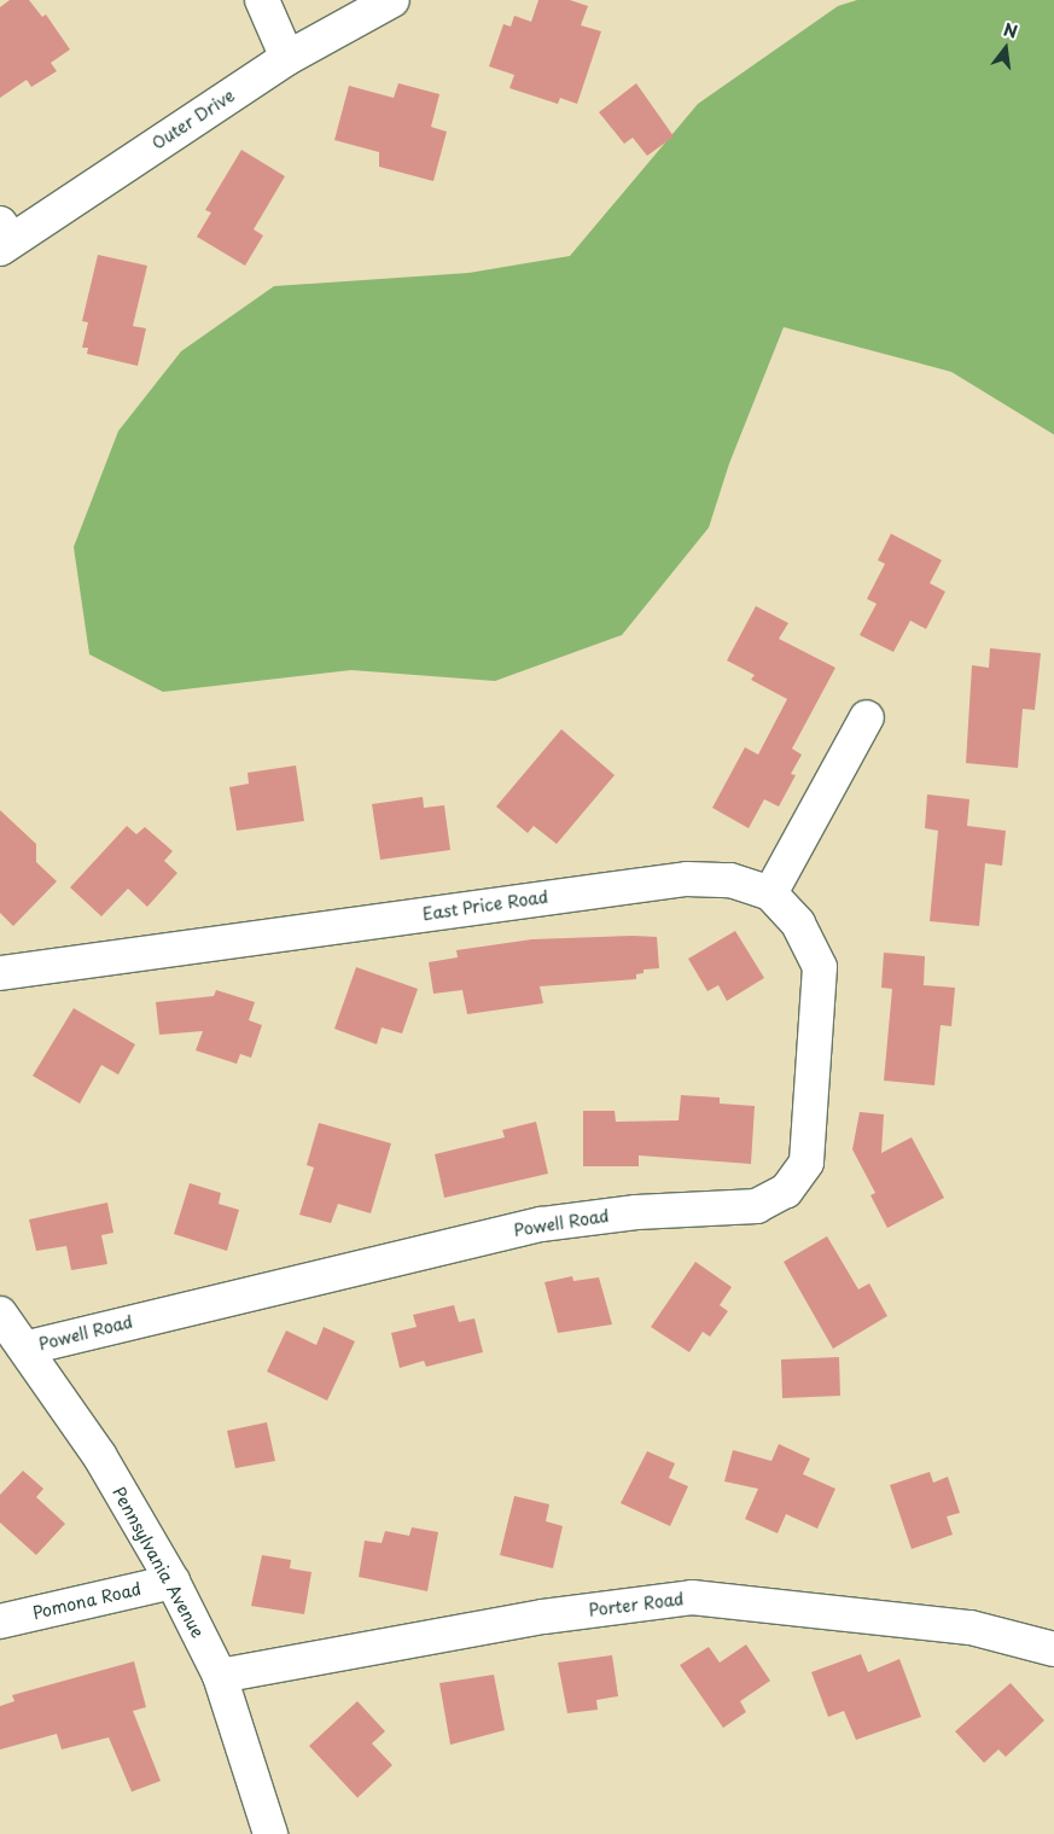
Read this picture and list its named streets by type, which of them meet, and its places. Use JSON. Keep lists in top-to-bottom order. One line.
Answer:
{"streets":{"street":["Outer Drive","East Price Road","Powell Road","Pennsylvania Avenue","Pomona Road","Porter Road"]},"crossings":[["East Price Road","Powell Road"],["Powell Road","Pennsylvania Avenue"],["Pennsylvania Avenue","Pomona Road"],["Pennsylvania Avenue","Porter Road"]],"north":"top"}
